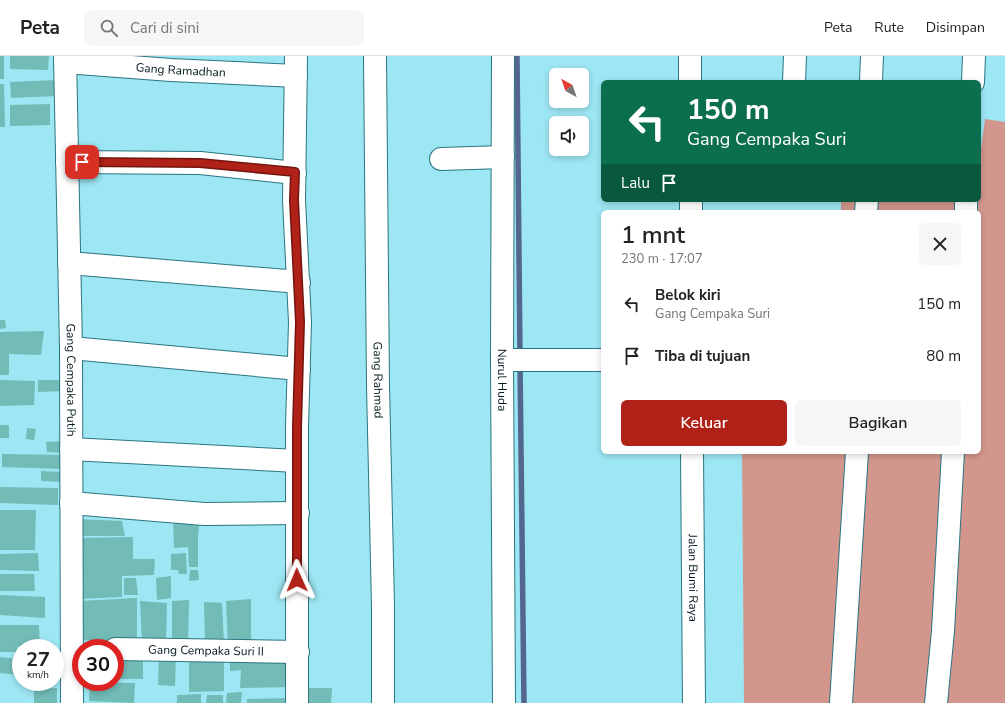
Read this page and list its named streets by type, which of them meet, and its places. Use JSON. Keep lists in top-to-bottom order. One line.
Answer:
{"streets":{"street":["Gang Ramadhan","Gang Cempaka Putih","Nurul Huda","Gang Rahmad","Jalan Bumi Raya","Gang Cempaka Suri II"]},"crossings":[["Gang Ramadhan","Gang Cempaka Putih"]],"north":"top left","page":{"header":"Peta","search":"Cari di sini","nav":["Peta","Rute","Disimpan"],"turn":["150 m","Gang Cempaka Suri"],"then":"Lalu","heading":["1 mnt","230 m · 17:07"],"list":[{"name":"Belok kiri","note":"Gang Cempaka Suri","value":"150 m"},{"name":"Tiba di tujuan","value":"80 m"}],"buttons":["Keluar","Bagikan"],"speed":"27 km/h","limit":"30"}}
